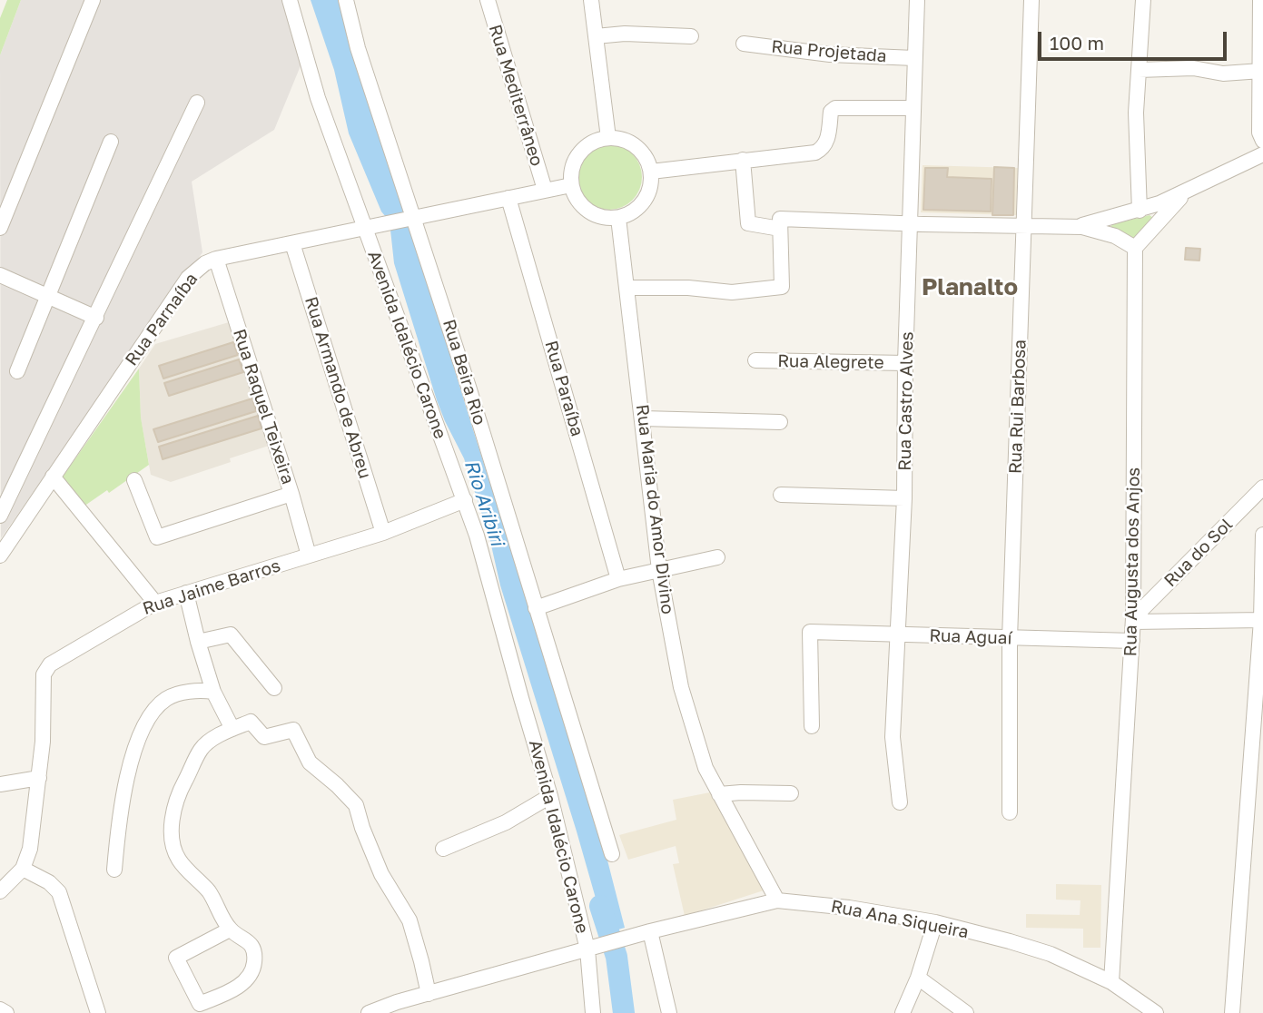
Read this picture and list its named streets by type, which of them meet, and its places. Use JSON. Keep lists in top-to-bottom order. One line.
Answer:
{"streets":{"street":["Rua Projetada","Rua Mediterrâneo","Rua Parnaíba","Avenida Idalécio Carone","Rua Alegrete","Rua Beira Rio","Rua Armando de Abreu","Rua Paraíba","Rua Castro Alves","Rua Raquel Teixeira","Rua Rui Barbosa","Rua Maria do Amor Divino","Rua do Sol","Rua Augusta dos Anjos","Rua Jaime Barros","Rua Aguaí","Rua Ana Siqueira"]},"crossings":[["Rua Projetada","Rua Castro Alves"],["Rua Parnaíba","Avenida Idalécio Carone"],["Rua Parnaíba","Rua Beira Rio"],["Rua Parnaíba","Rua Armando de Abreu"],["Rua Parnaíba","Rua Raquel Teixeira"],["Avenida Idalécio Carone","Rua Jaime Barros"],["Avenida Idalécio Carone","Rua Ana Siqueira"],["Rua Alegrete","Rua Castro Alves"],["Rua Armando de Abreu","Rua Jaime Barros"],["Rua Castro Alves","Rua Aguaí"],["Rua Raquel Teixeira","Rua Jaime Barros"],["Rua Rui Barbosa","Rua Aguaí"],["Rua Maria do Amor Divino","Rua Ana Siqueira"],["Rua do Sol","Rua Augusta dos Anjos"],["Rua Augusta dos Anjos","Rua Aguaí"],["Rua Augusta dos Anjos","Rua Ana Siqueira"]],"districts":["Planalto"],"water":["Rio Aribiri"],"scale_bar":"100 m"}
